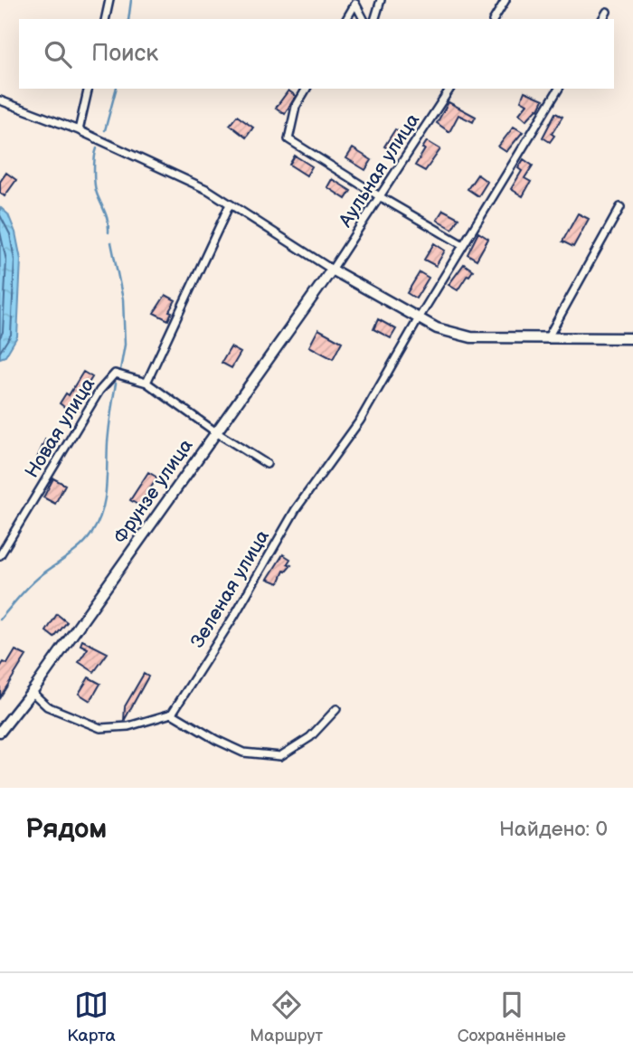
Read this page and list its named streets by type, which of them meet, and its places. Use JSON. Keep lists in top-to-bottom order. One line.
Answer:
{"streets":{"street":["Аульная улица","Новая улица","Фрунзе улица","Зеленая улица"]},"crossings":[["Аульная улица","Фрунзе улица"],["Новая улица","Фрунзе улица"]],"page":{"search":"Поиск","heading":["Рядом","Найдено: 0"],"nav":["Карта","Маршрут","Сохранённые"]}}
